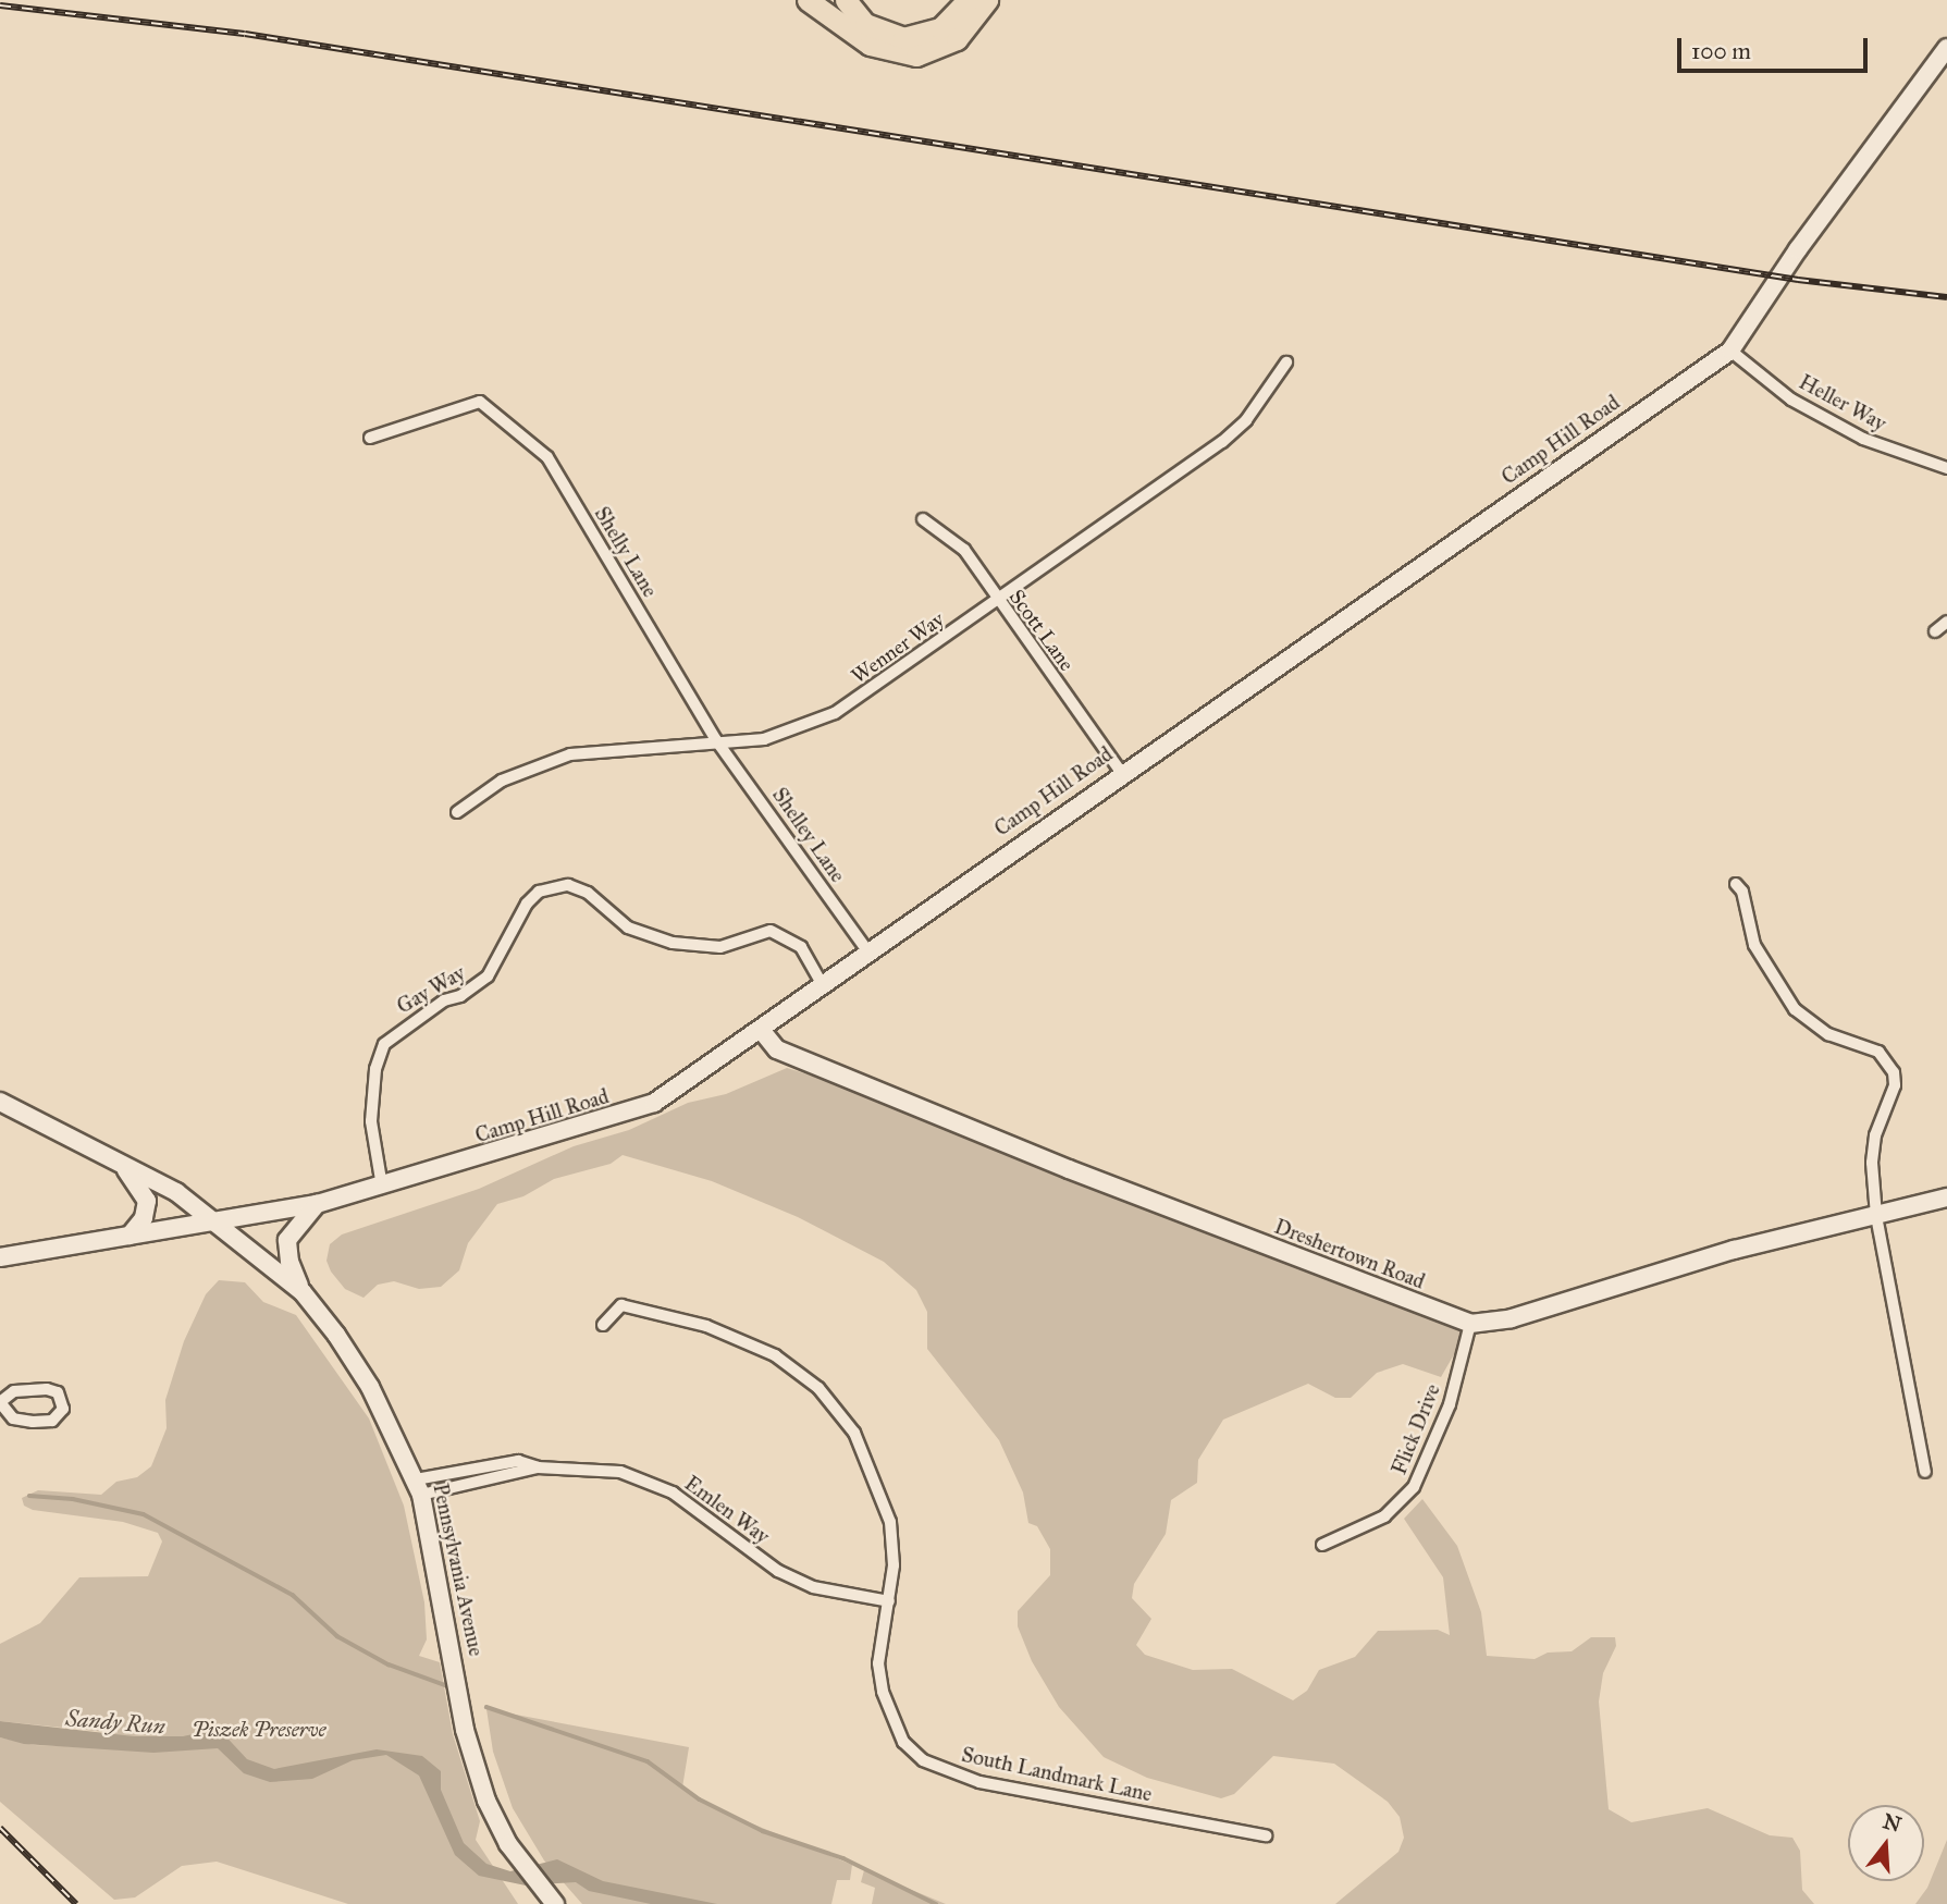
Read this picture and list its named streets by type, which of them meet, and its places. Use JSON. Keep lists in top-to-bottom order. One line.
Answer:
{"streets":{"street":["Heller Way","Camp Hill Road","Shelly Lane","Scott Lane","Wenner Way","Shelley Lane","Gay Way","Dreshertown Road","Flick Drive","Emlen Way","Pennsylvania Avenue","South Landmark Lane"]},"crossings":[["Heller Way","Camp Hill Road"],["Camp Hill Road","Scott Lane"],["Camp Hill Road","Shelley Lane"],["Camp Hill Road","Gay Way"],["Camp Hill Road","Dreshertown Road"],["Camp Hill Road","Pennsylvania Avenue"],["Shelly Lane","Wenner Way"],["Shelly Lane","Shelley Lane"],["Scott Lane","Wenner Way"],["Wenner Way","Shelley Lane"],["Dreshertown Road","Flick Drive"],["Emlen Way","Pennsylvania Avenue"],["Emlen Way","South Landmark Lane"]],"water":["Sandy Run"],"parks":["Piszek Preserve"],"scale_bar":"100 m","north":"top"}
